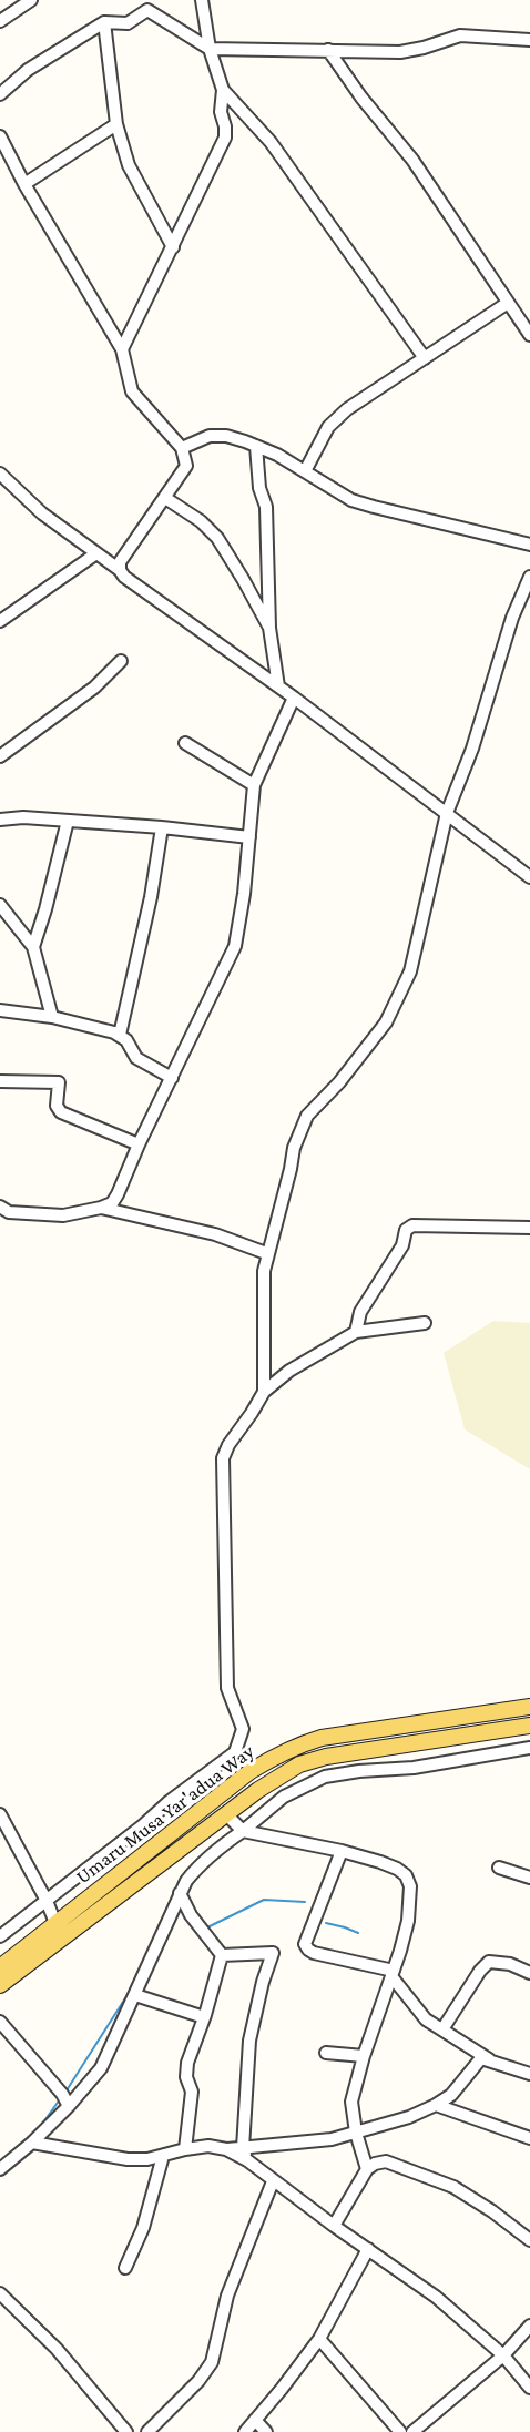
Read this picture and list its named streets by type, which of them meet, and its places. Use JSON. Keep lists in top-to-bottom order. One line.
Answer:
{"streets":{"main road":["Umaru Musa Yar'adua Way"]}}
